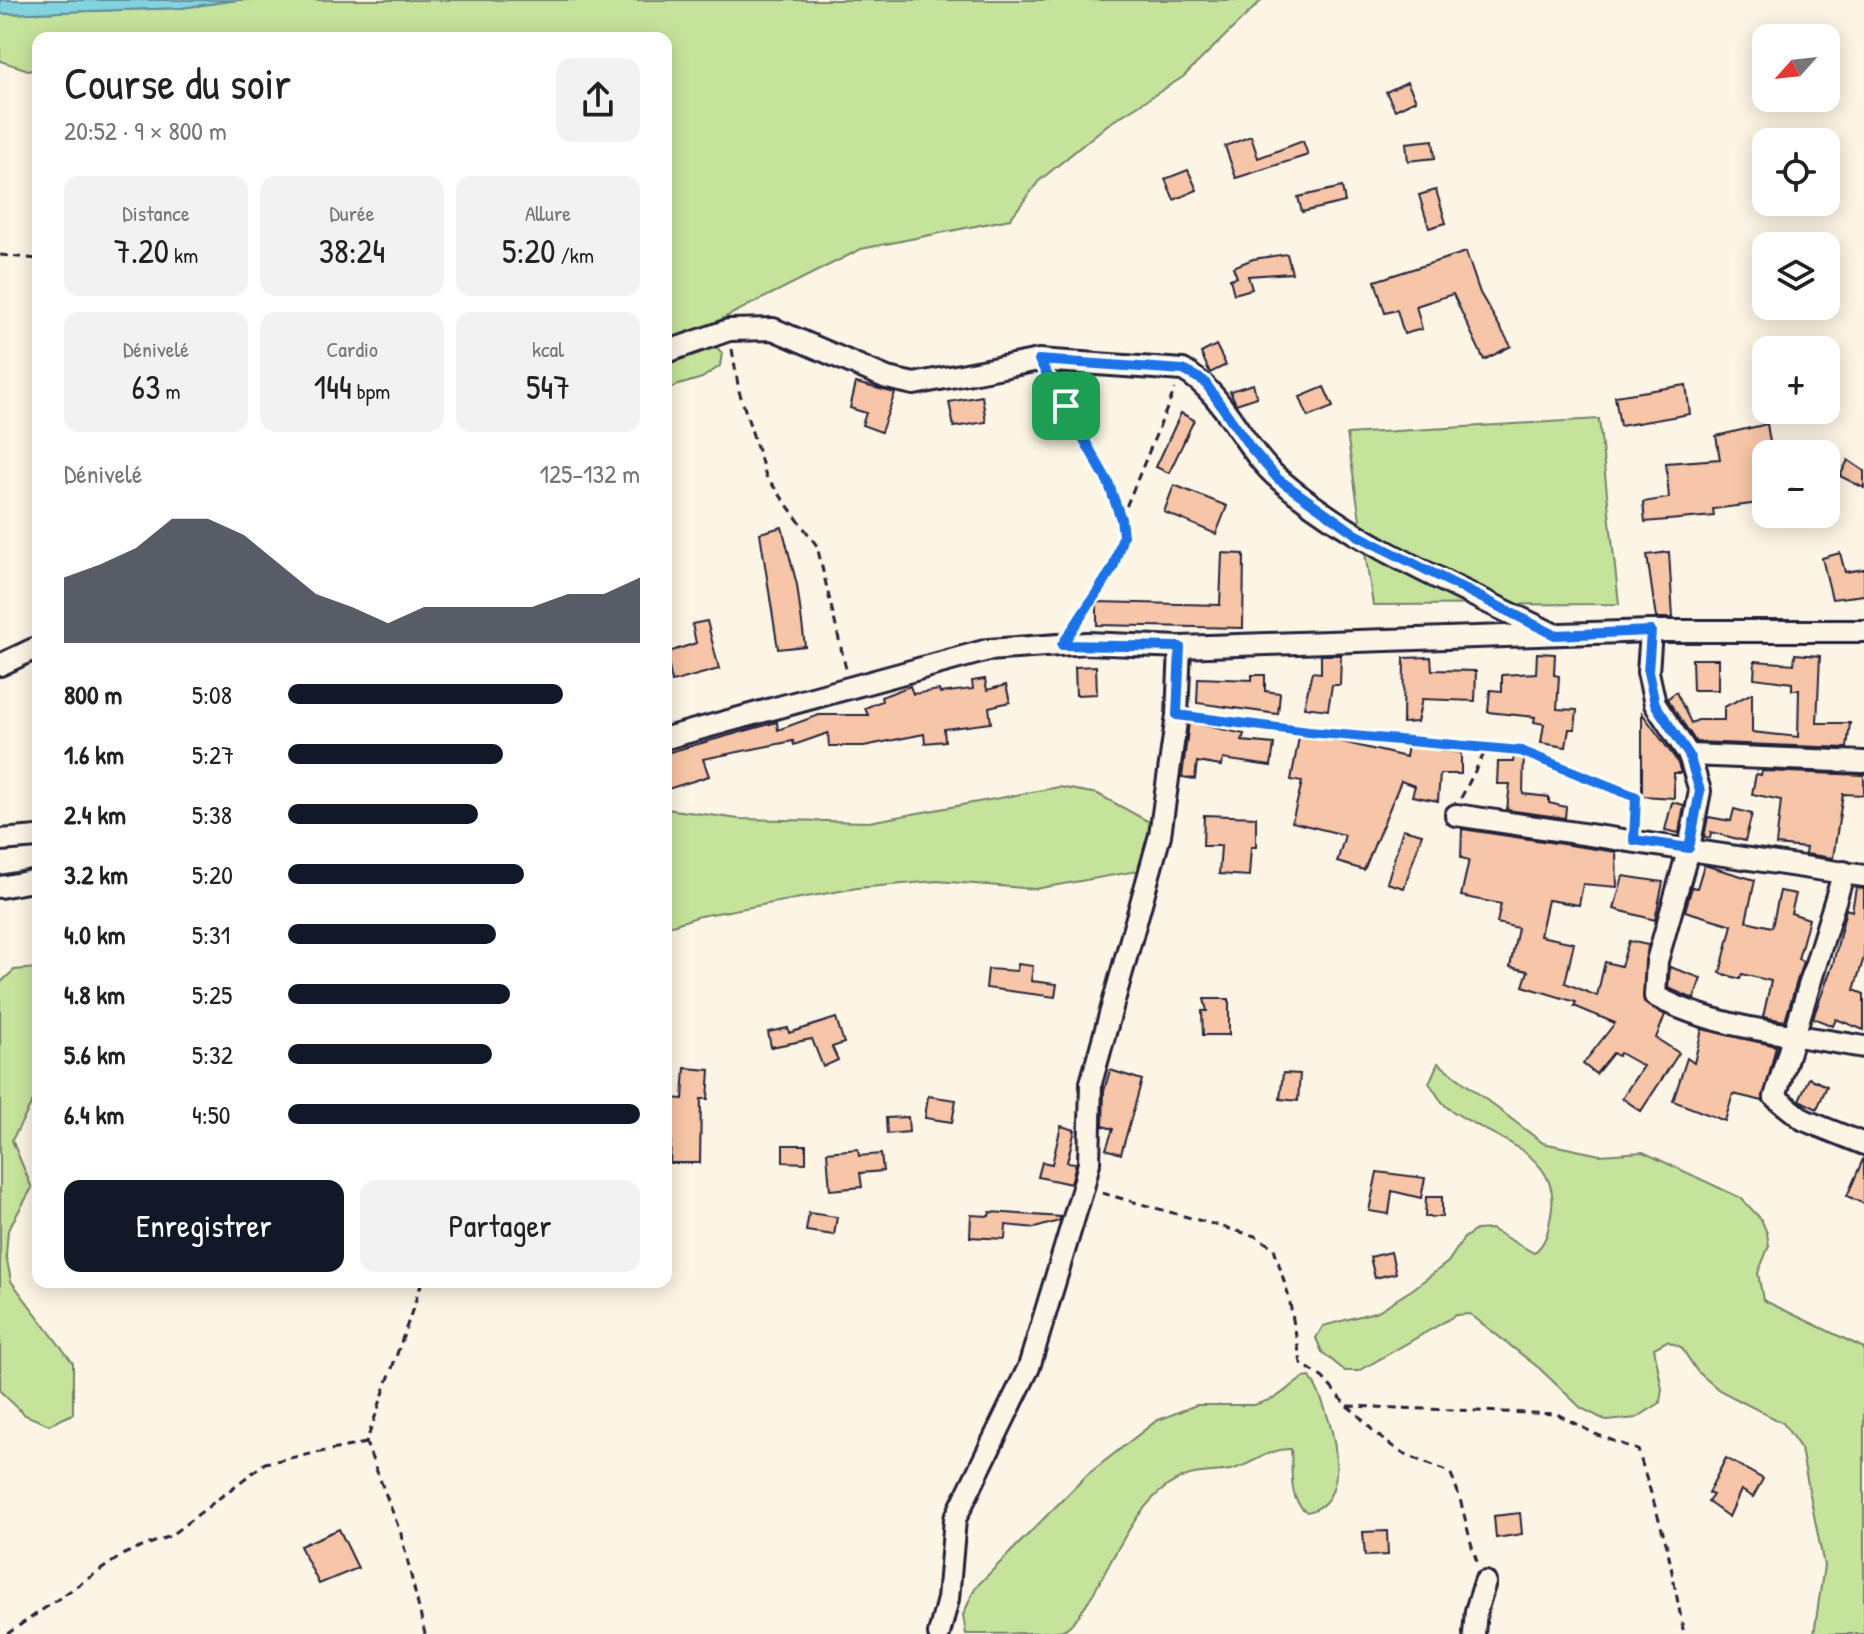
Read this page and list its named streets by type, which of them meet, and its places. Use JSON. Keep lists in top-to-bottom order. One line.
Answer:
{"north":"bottom left","page":{"map_buttons":["+","−"],"heading":["Course du soir","20:52 · 9 × 800 m"],"stats":[["Distance","7.20 km"],["Durée","38:24"],["Allure","5:20 /km"],["Dénivelé","63 m"],["Cardio","144 bpm"],["kcal","547"]],"chart":["Dénivelé","125–132 m"],"list":[{"name":"800 m","note":"5:08"},{"name":"1.6 km","note":"5:27"},{"name":"2.4 km","note":"5:38"},{"name":"3.2 km","note":"5:20"},{"name":"4.0 km","note":"5:31"},{"name":"4.8 km","note":"5:25"},{"name":"5.6 km","note":"5:32"},{"name":"6.4 km","note":"4:50"}],"buttons":["Enregistrer","Partager"]}}
